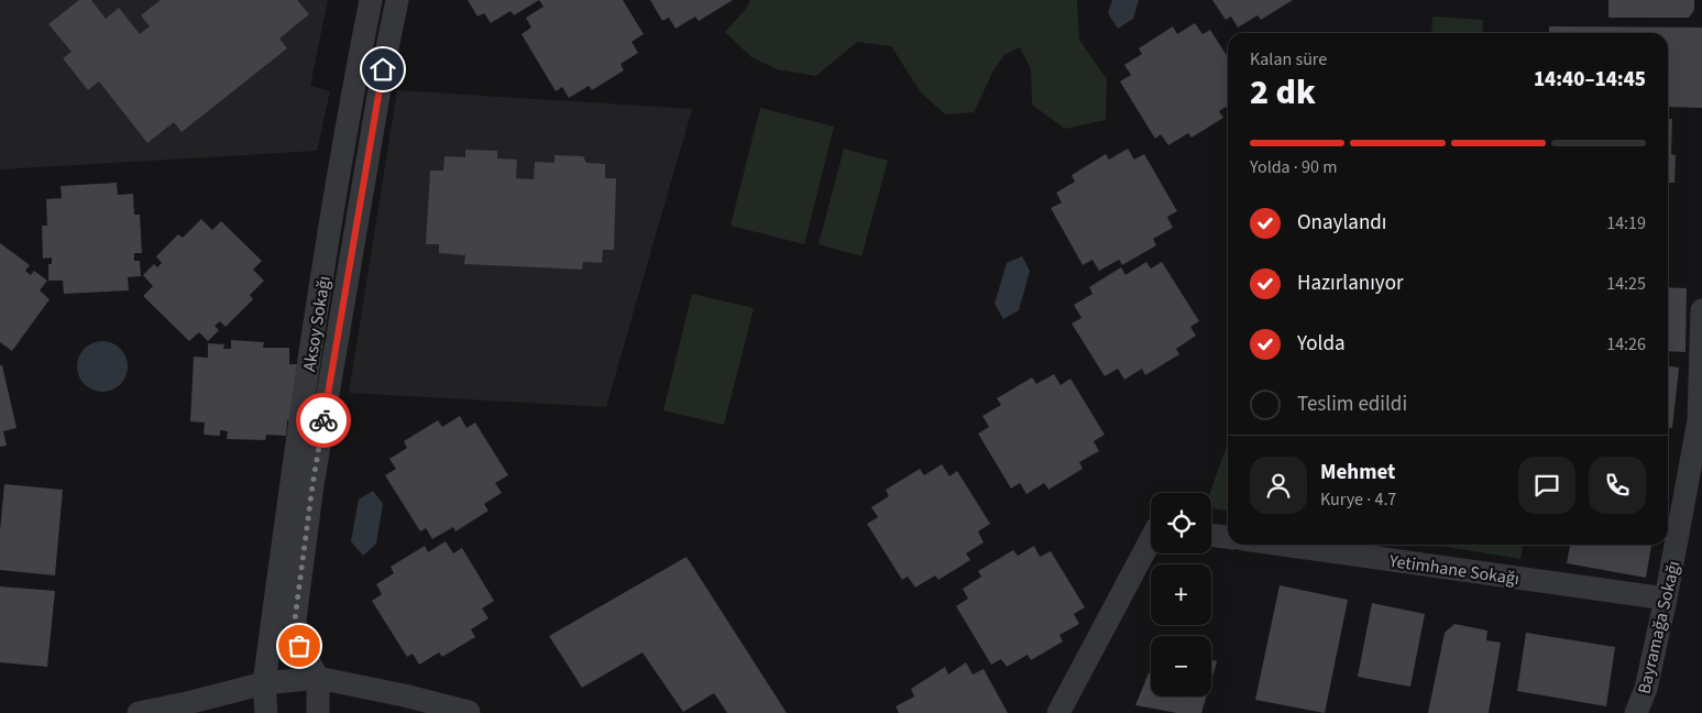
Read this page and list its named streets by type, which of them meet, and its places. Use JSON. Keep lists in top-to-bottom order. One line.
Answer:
{"streets":{"street":["Aksoy Sokağı","Yetimhane Sokağı","Bayramağa Sokağı"]},"crossings":[["Yetimhane Sokağı","Bayramağa Sokağı"]],"page":{"heading":["2 dk","Kalan süre","14:40–14:45"],"panel":["Mehmet","Kurye · 4.7"],"bar":"Yolda · 90 m","list":[["Onaylandı","14:19"],["Hazırlanıyor","14:25"],["Yolda","14:26"],"Teslim edildi"],"map_buttons":["+","−"]}}
